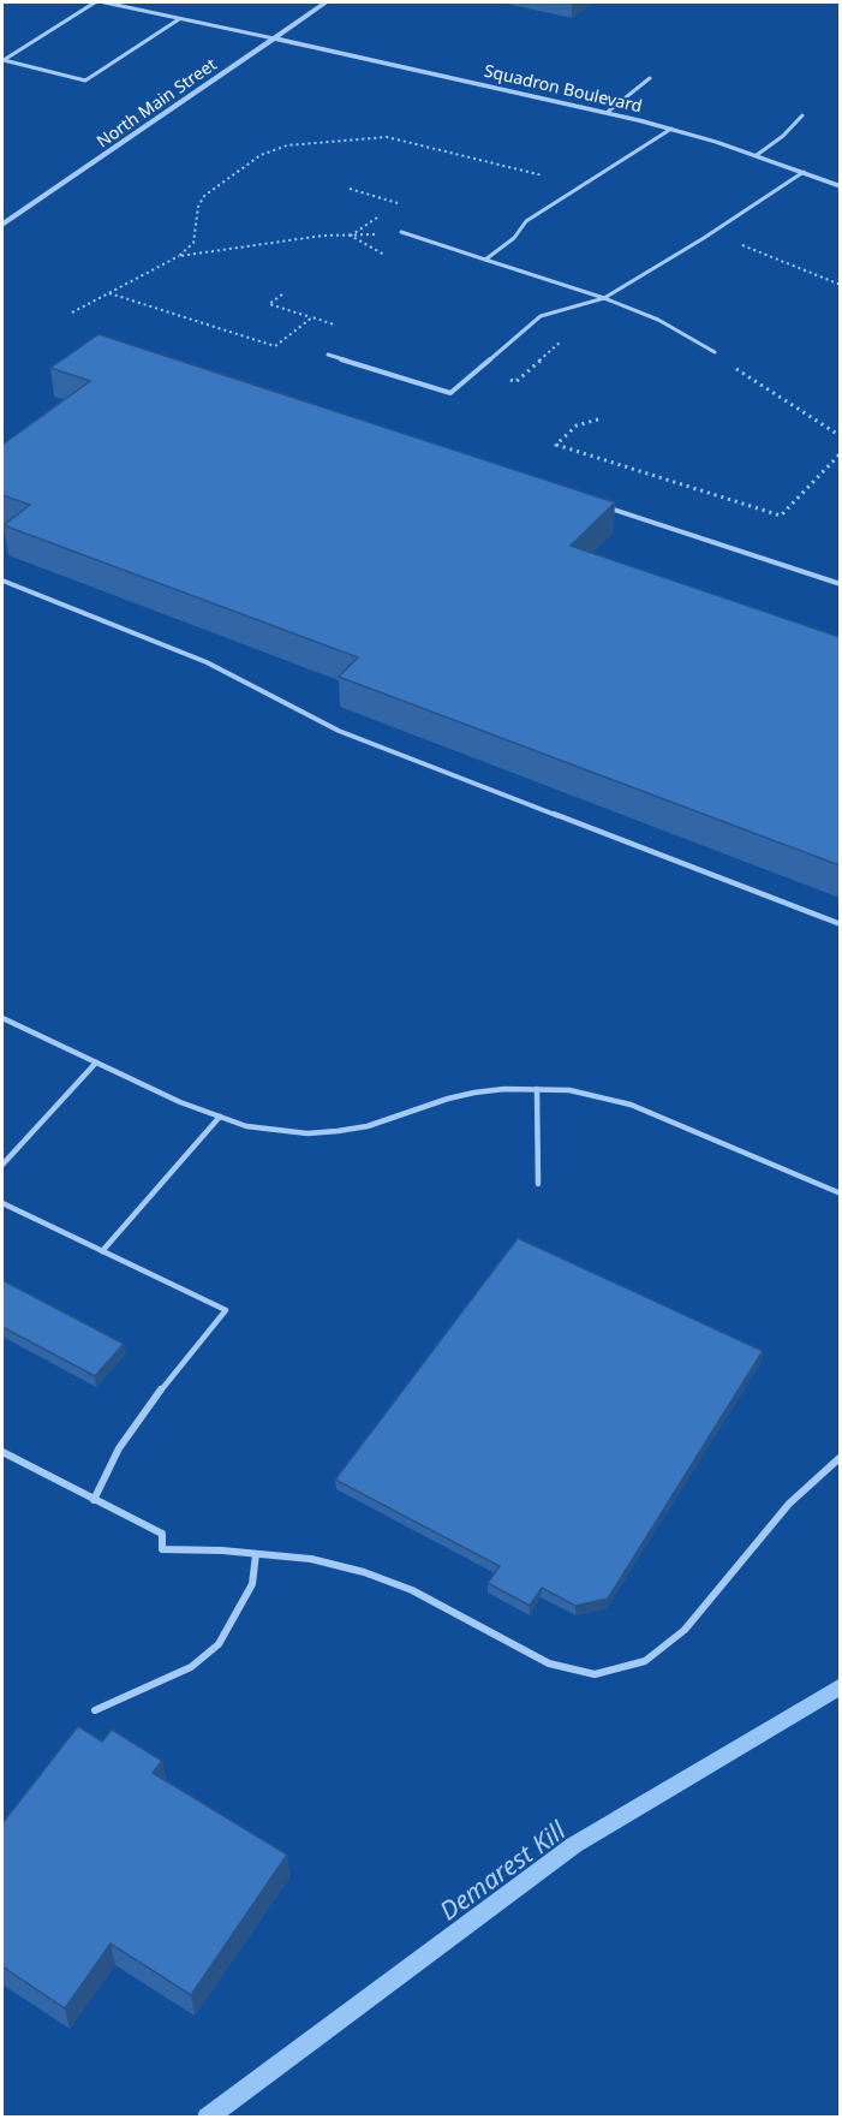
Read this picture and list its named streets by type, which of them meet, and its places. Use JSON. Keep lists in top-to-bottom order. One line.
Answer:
{"streets":{"street":["Squadron Boulevard","North Main Street"]},"crossings":[["Squadron Boulevard","North Main Street"]],"water":["Demarest Kill"]}
